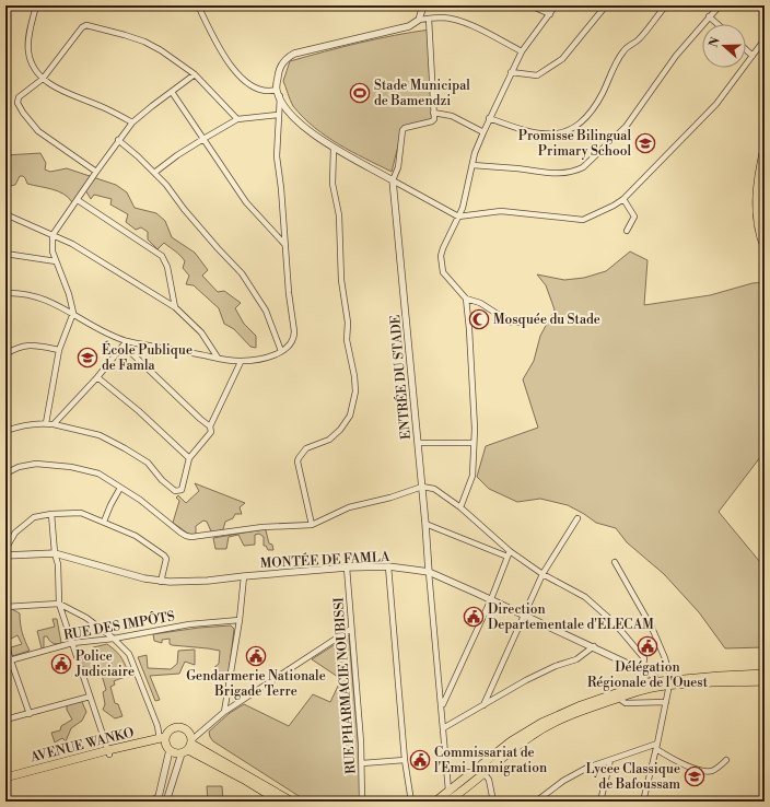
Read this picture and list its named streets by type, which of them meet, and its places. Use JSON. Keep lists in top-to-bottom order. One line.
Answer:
{"streets":{"main road":["AVENUE WANKO"],"street":["ENTRÉE DU STADE","MONTÉE DE FAMLA","RUE DES IMPÔTS","RUE PHARMACIE NOUBISSI"]},"crossings":[["ENTRÉE DU STADE","MONTÉE DE FAMLA"],["MONTÉE DE FAMLA","RUE PHARMACIE NOUBISSI"]],"places":{"sports":["Stade Municipal de Bamendzi"],"school or university":["Promisse Bilingual Primary School","École Publique de Famla","Lycee Classique de Bafoussam"],"mosque":["Mosquée du Stade"],"public building":["Direction Departementale d'ELECAM","Délégation Régionale de l'Ouest","Gendarmerie Nationale Brigade Terre","Police Judiciaire","Commissariat de l'Emi-Immigration"]},"north":"left"}
